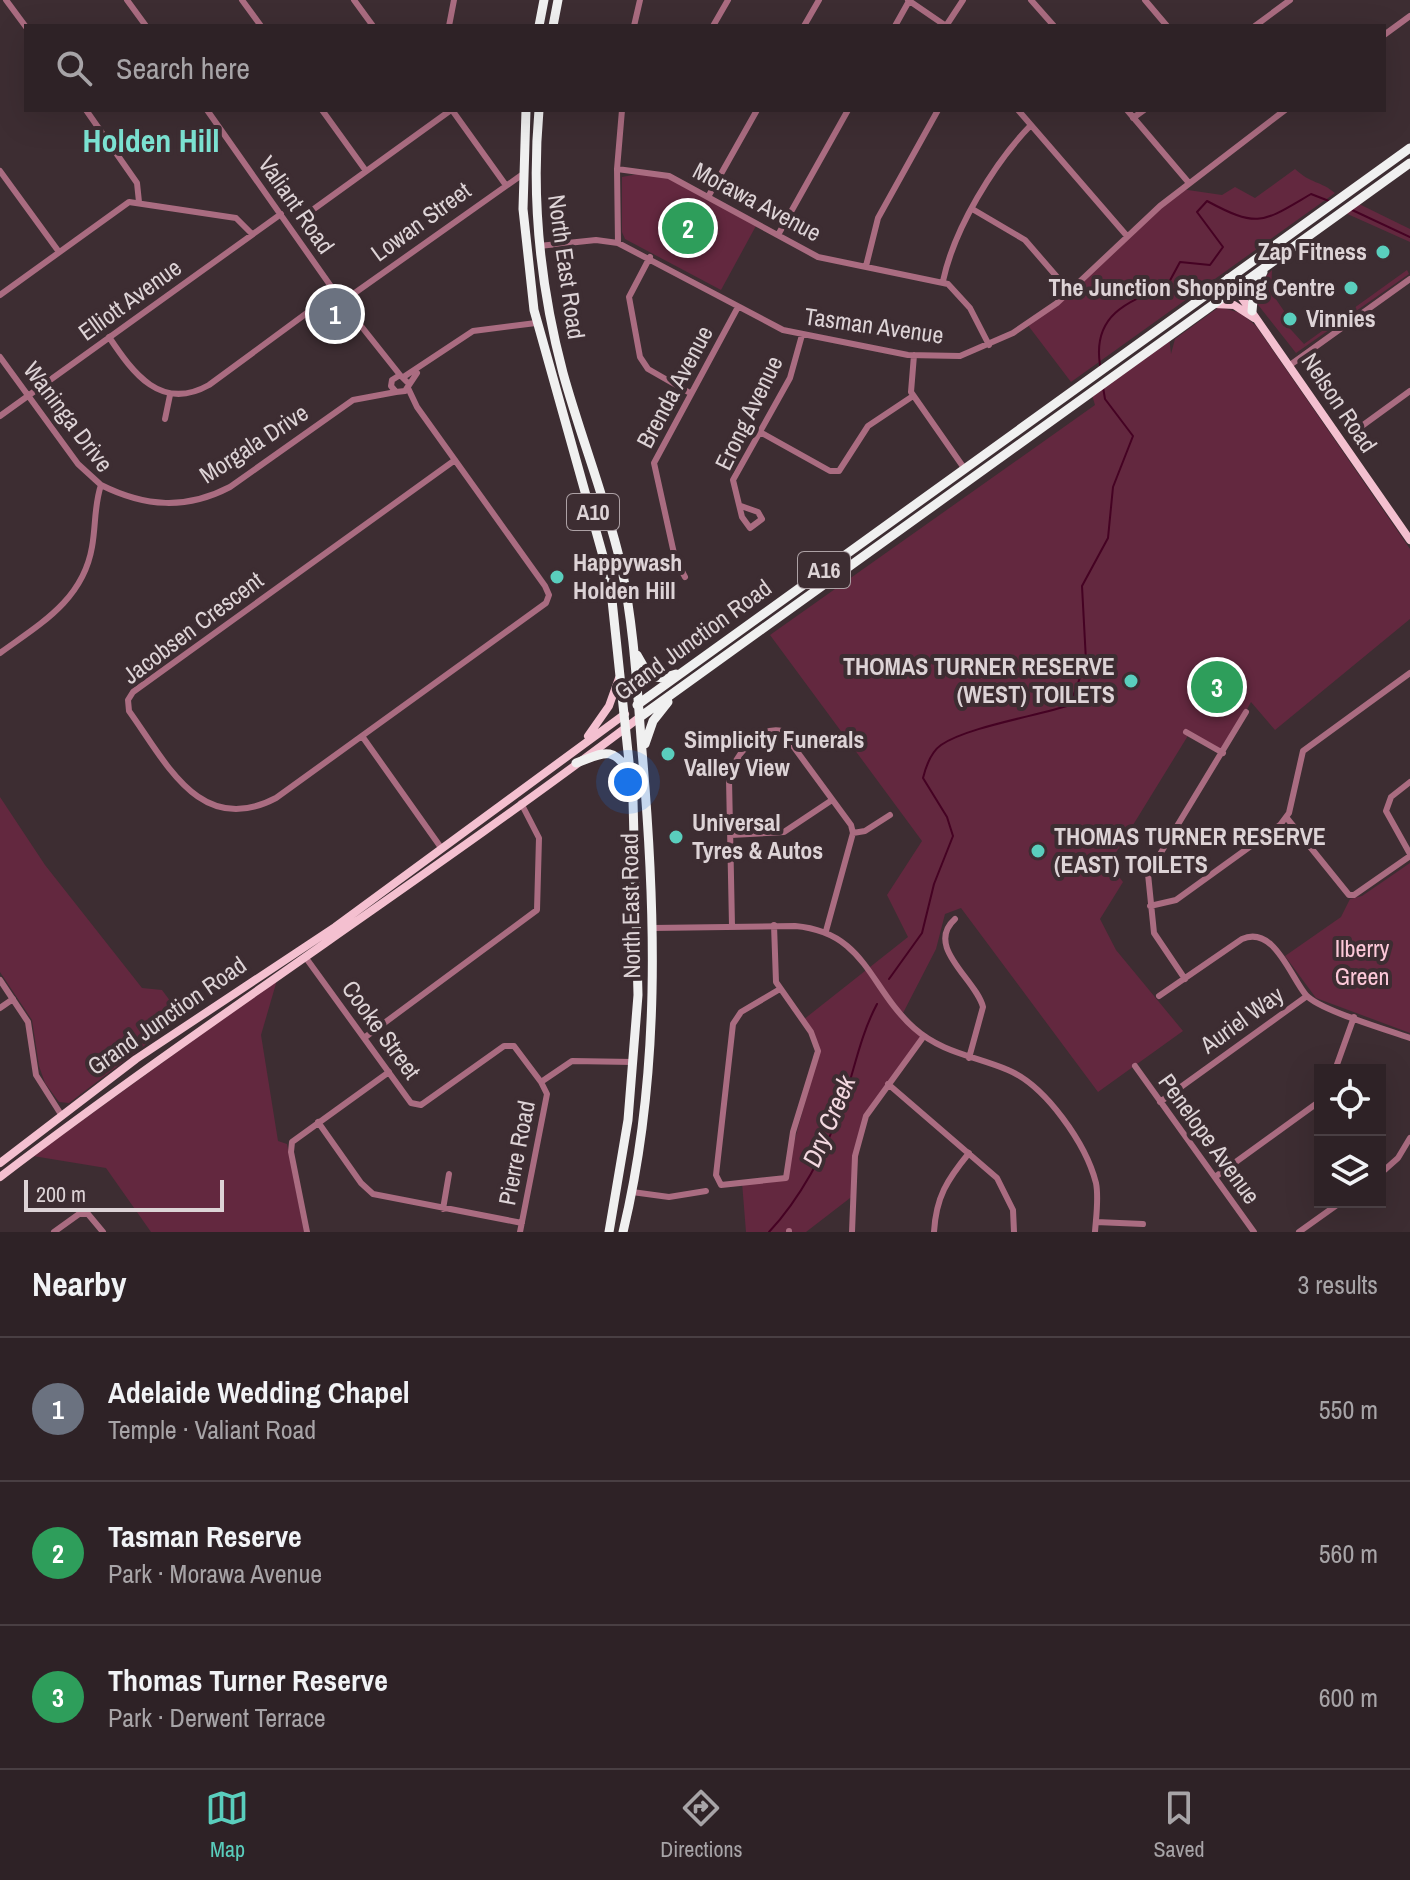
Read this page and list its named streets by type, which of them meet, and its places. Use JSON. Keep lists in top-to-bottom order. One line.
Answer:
{"streets":{"highway":["North East Road","A10","A16","Grand Junction Road"],"main road":["Nelson Road"],"street":["Morawa Avenue","Valiant Road","Lowan Street","Elliott Avenue","Tasman Avenue","Brenda Avenue","Erong Avenue","Waninga Drive","Morgala Drive","Jacobsen Crescent","Auriel Way","Cooke Street","Penelope Avenue","Pierre Road"]},"crossings":[["Valiant Road","Lowan Street"],["Valiant Road","Elliott Avenue"],["Valiant Road","Morgala Drive"],["Valiant Road","Jacobsen Crescent"],["Lowan Street","North East Road"],["North East Road","Tasman Avenue"],["North East Road","Grand Junction Road"],["Elliott Avenue","Waninga Drive"],["Tasman Avenue","Brenda Avenue"],["Tasman Avenue","Erong Avenue"],["Nelson Road","Grand Junction Road"],["Waninga Drive","Morgala Drive"],["Grand Junction Road","Cooke Street"],["Auriel Way","Penelope Avenue"],["Cooke Street","Pierre Road"]],"districts":["Holden Hill"],"water":["Dry Creek"],"parks":["Ilberry Green"],"places":["Zap Fitness","The Junction Shopping Centre","Vinnies","Happywash Holden Hill","THOMAS TURNER RESERVE (WEST) TOILETS","Simplicity Funerals Valley View","Universal Tyres & Autos","THOMAS TURNER RESERVE (EAST) TOILETS"],"scale_bar":"200 m","page":{"search":"Search here","pins":["2","1","3"],"scale":"200 m","heading":["Nearby","3 results"],"list":[{"mark":"1","name":"Adelaide Wedding Chapel","note":"Temple · Valiant Road","value":"550 m"},{"mark":"2","name":"Tasman Reserve","note":"Park · Morawa Avenue","value":"560 m"},{"mark":"3","name":"Thomas Turner Reserve","note":"Park · Derwent Terrace","value":"600 m"}],"nav":["Map","Directions","Saved"]}}
